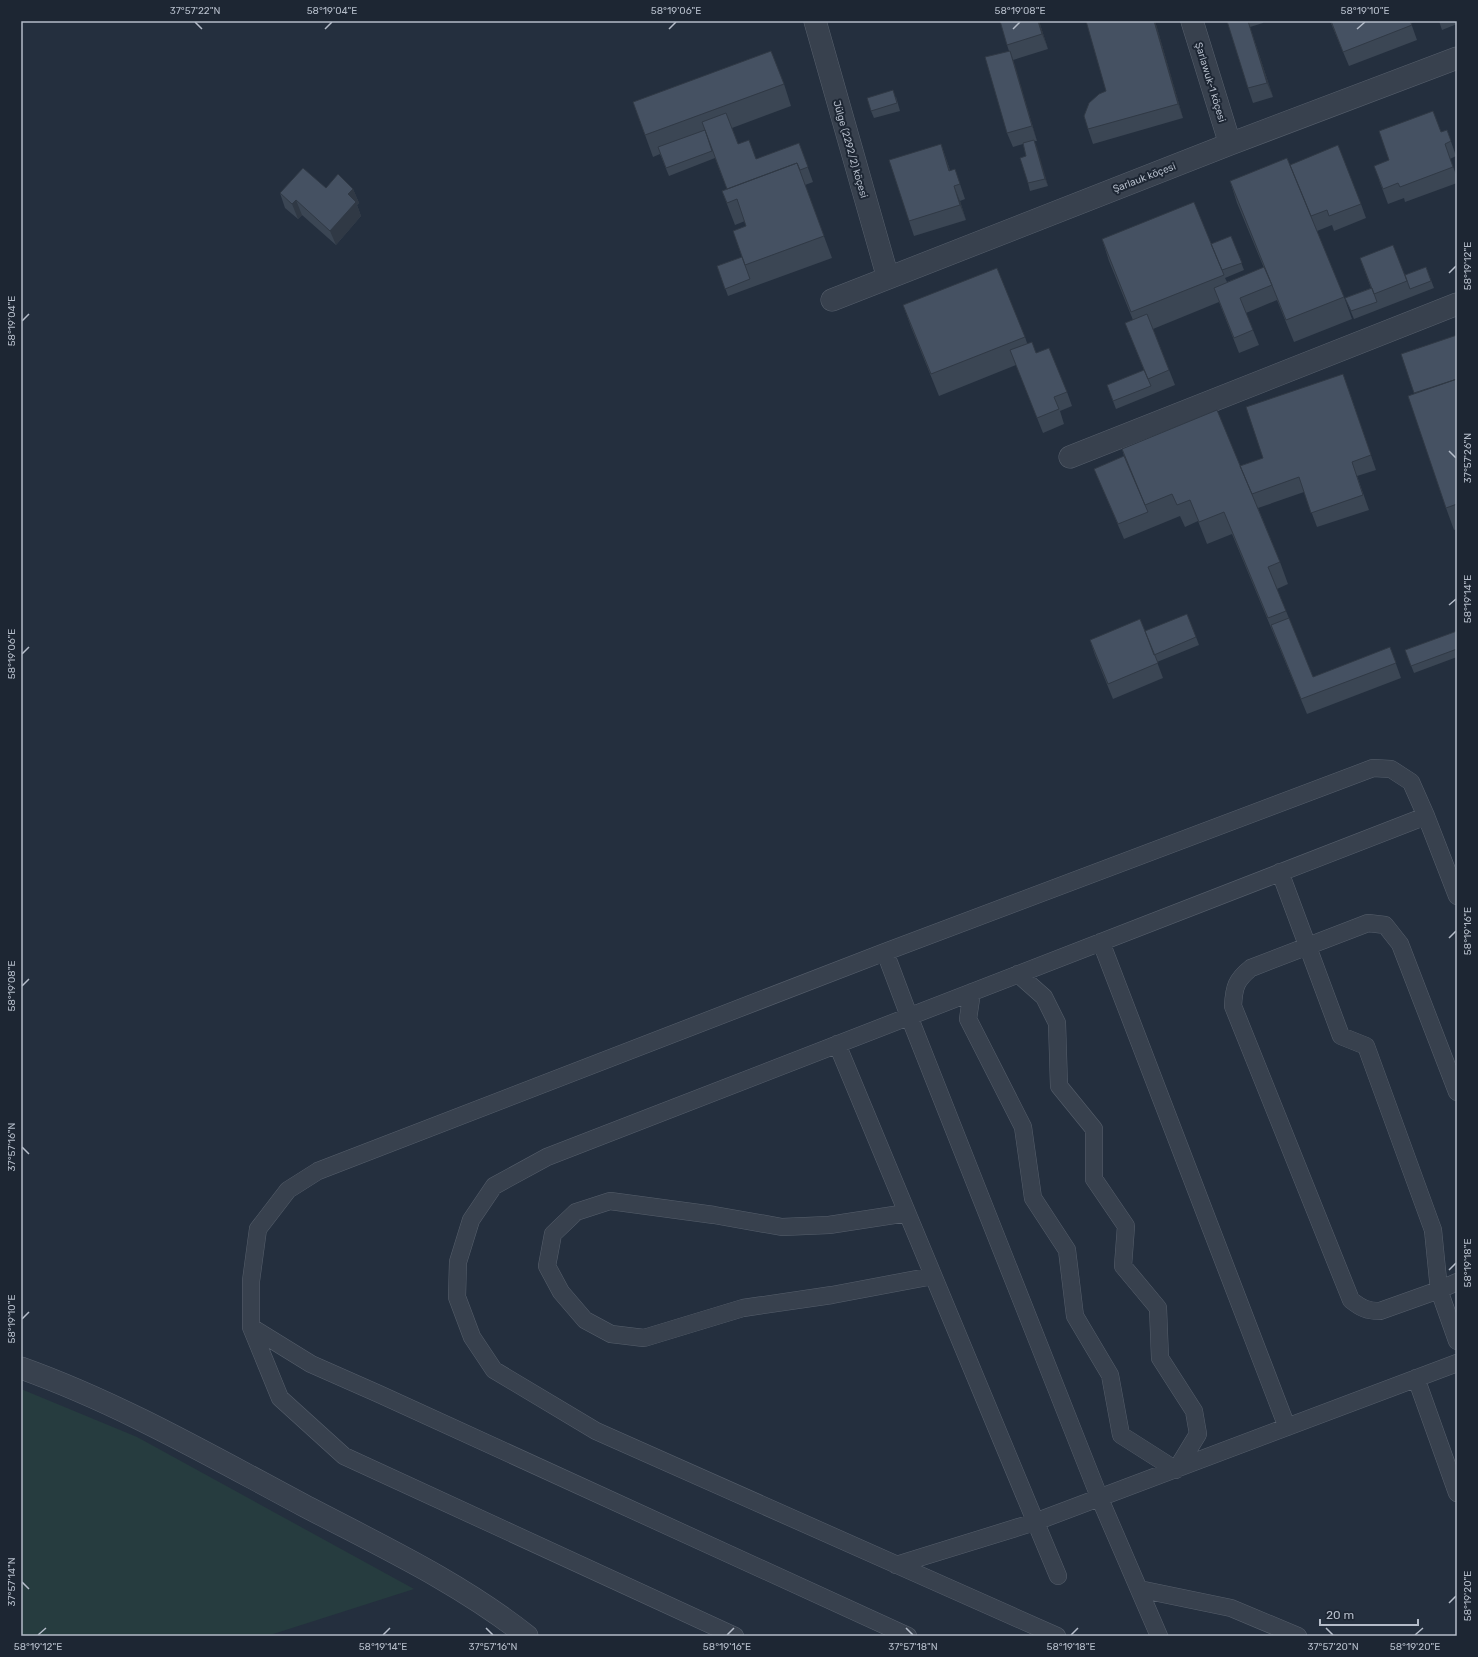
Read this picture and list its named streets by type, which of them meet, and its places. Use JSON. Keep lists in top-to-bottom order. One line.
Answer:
{"streets":{"street":["Şarlawuk-1 köçesi","Jülge (2292/2) köçesi","Şarlauk köçesi"]},"crossings":[["Şarlawuk-1 köçesi","Şarlauk köçesi"],["Jülge (2292/2) köçesi","Şarlauk köçesi"]],"scale_bar":"20 m","coordinates":["37°57'22\"N","58°19'04\"E","58°19'06\"E","58°19'08\"E","58°19'10\"E","58°19'12\"E","37°57'26\"N","58°19'14\"E","58°19'16\"E","37°57'16\"N","58°19'18\"E","37°57'14\"N","58°19'20\"E","37°57'18\"N","37°57'20\"N"]}
